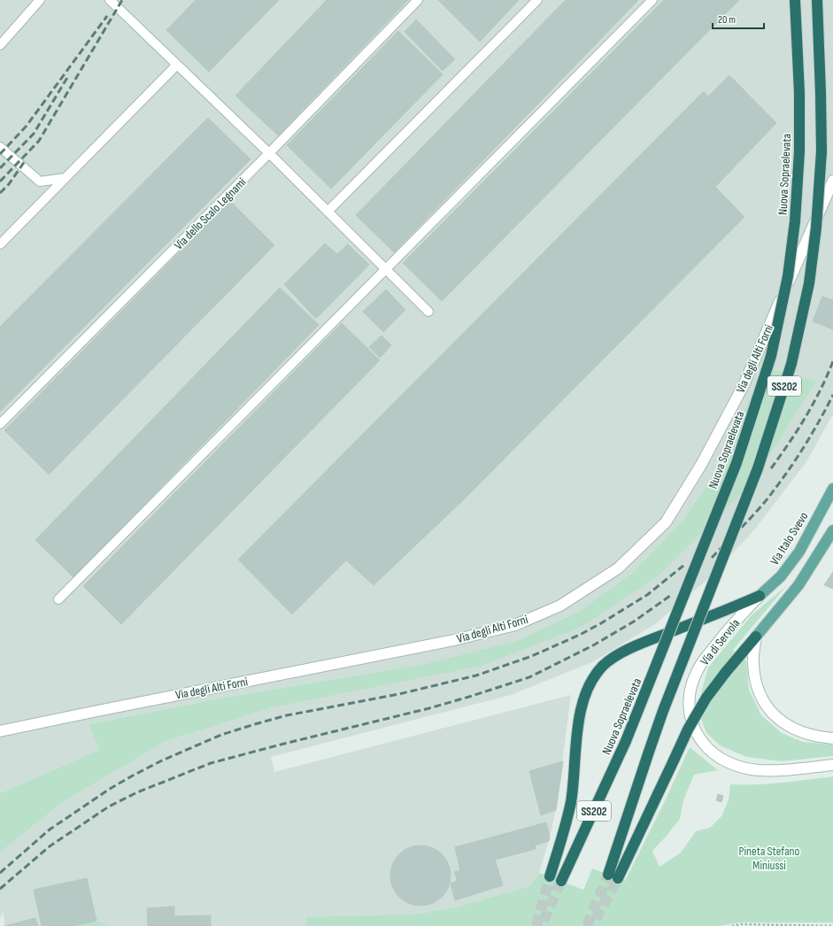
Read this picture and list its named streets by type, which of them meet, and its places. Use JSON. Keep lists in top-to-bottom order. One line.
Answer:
{"streets":{"highway":["Nuova Sopraelevata","SS202"],"main road":["Via Italo Svevo"],"street":["Via degli Alti Forni","Via di Servola"],"lane":["Via dello Scalo Legnami"]},"crossings":[["Via Italo Svevo","Via di Servola"]],"parks":["Pineta Stefano Miniussi"],"scale_bar":"20 m"}
